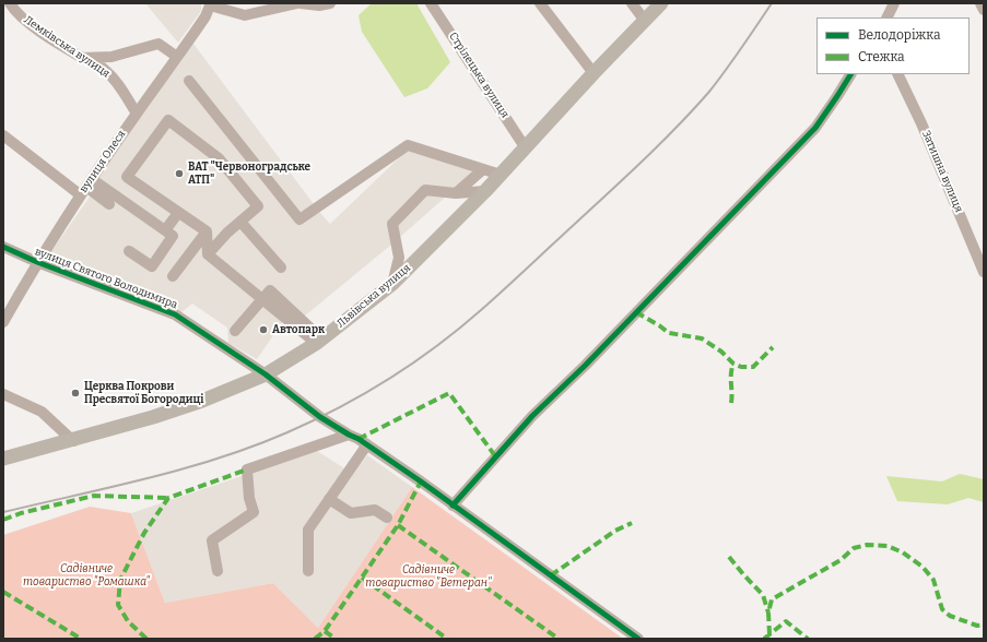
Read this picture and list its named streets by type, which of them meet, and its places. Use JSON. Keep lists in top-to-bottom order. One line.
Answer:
{"streets":{"main road":["Львівська вулиця"],"street":["Лемківська вулиця","Стрілецька вулиця","вулиця Олеся","Затишна вулиця","вулиця Святого Володимира"]},"crossings":[["Лемківська вулиця","вулиця Олеся"],["Стрілецька вулиця","Львівська вулиця"],["вулиця Олеся","вулиця Святого Володимира"],["вулиця Святого Володимира","Львівська вулиця"]],"parks":["Садівниче товариство \"Ромашка\"","Садівниче товариство \"Ветеран\""],"places":["ВАТ \"Червоноградське АТП\"","Автопарк","Церква Покрови Пресвятої Богородиці"],"legend":["Велодоріжка","Стежка"]}
